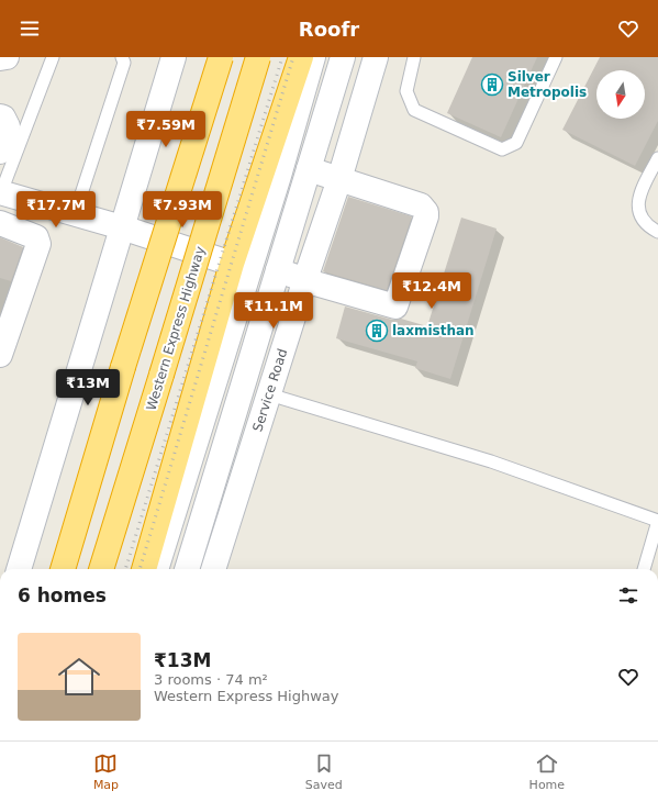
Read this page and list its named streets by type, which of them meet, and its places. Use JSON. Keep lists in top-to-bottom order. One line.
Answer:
{"streets":{"highway":["Western Express Highway"],"main road":["Service Road"]},"places":{"building":["Silver Metropolis","laxmisthan"]},"north":"bottom","page":{"header":"Roofr","price":["₹7.59M","₹17.7M","₹7.93M","₹12.4M","₹11.1M","₹13M"],"heading":"6 homes","list":[{"name":"₹13M","note":"3 rooms · 74 m² · Western Express Highway"}],"tabs":["Map","Saved","Home"]}}
